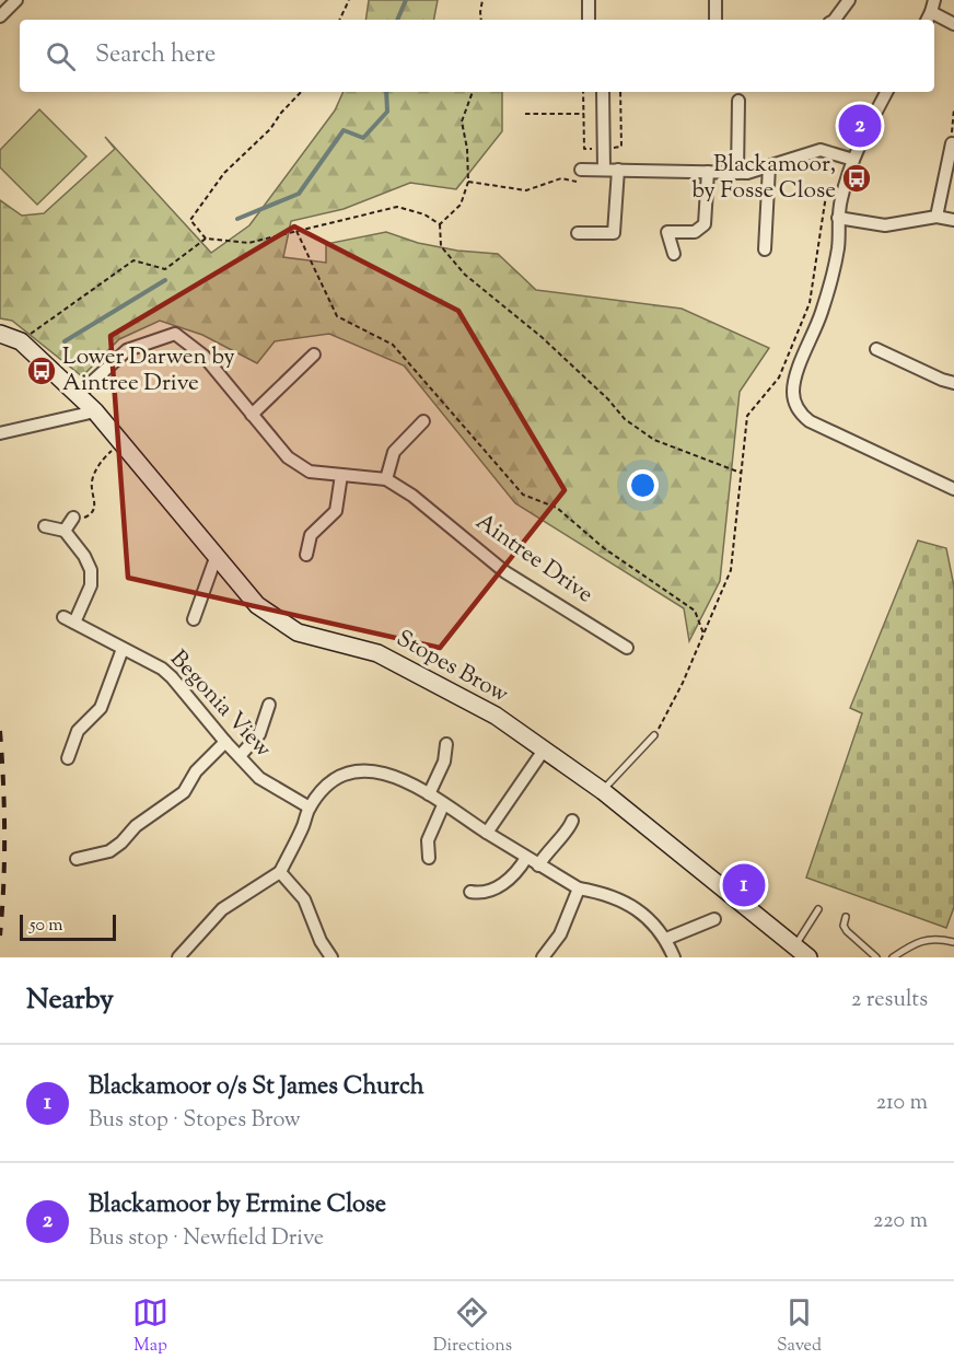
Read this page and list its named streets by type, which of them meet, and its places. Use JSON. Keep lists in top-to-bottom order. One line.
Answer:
{"streets":{"main road":["Stopes Brow"],"street":["Aintree Drive","Begonia View"]},"crossings":[["Aintree Drive","Stopes Brow"]],"places":{"bus stop":["Blackamoor, by Fosse Close","Lower Darwen by Aintree Drive"]},"scale_bar":"50 m","page":{"search":"Search here","pins":["2","1"],"scale":"50 m","heading":["Nearby","2 results"],"list":[{"mark":"1","name":"Blackamoor o/s St James Church","note":"Bus stop · Stopes Brow","value":"210 m"},{"mark":"2","name":"Blackamoor by Ermine Close","note":"Bus stop · Newfield Drive","value":"220 m"}],"nav":["Map","Directions","Saved"]}}
